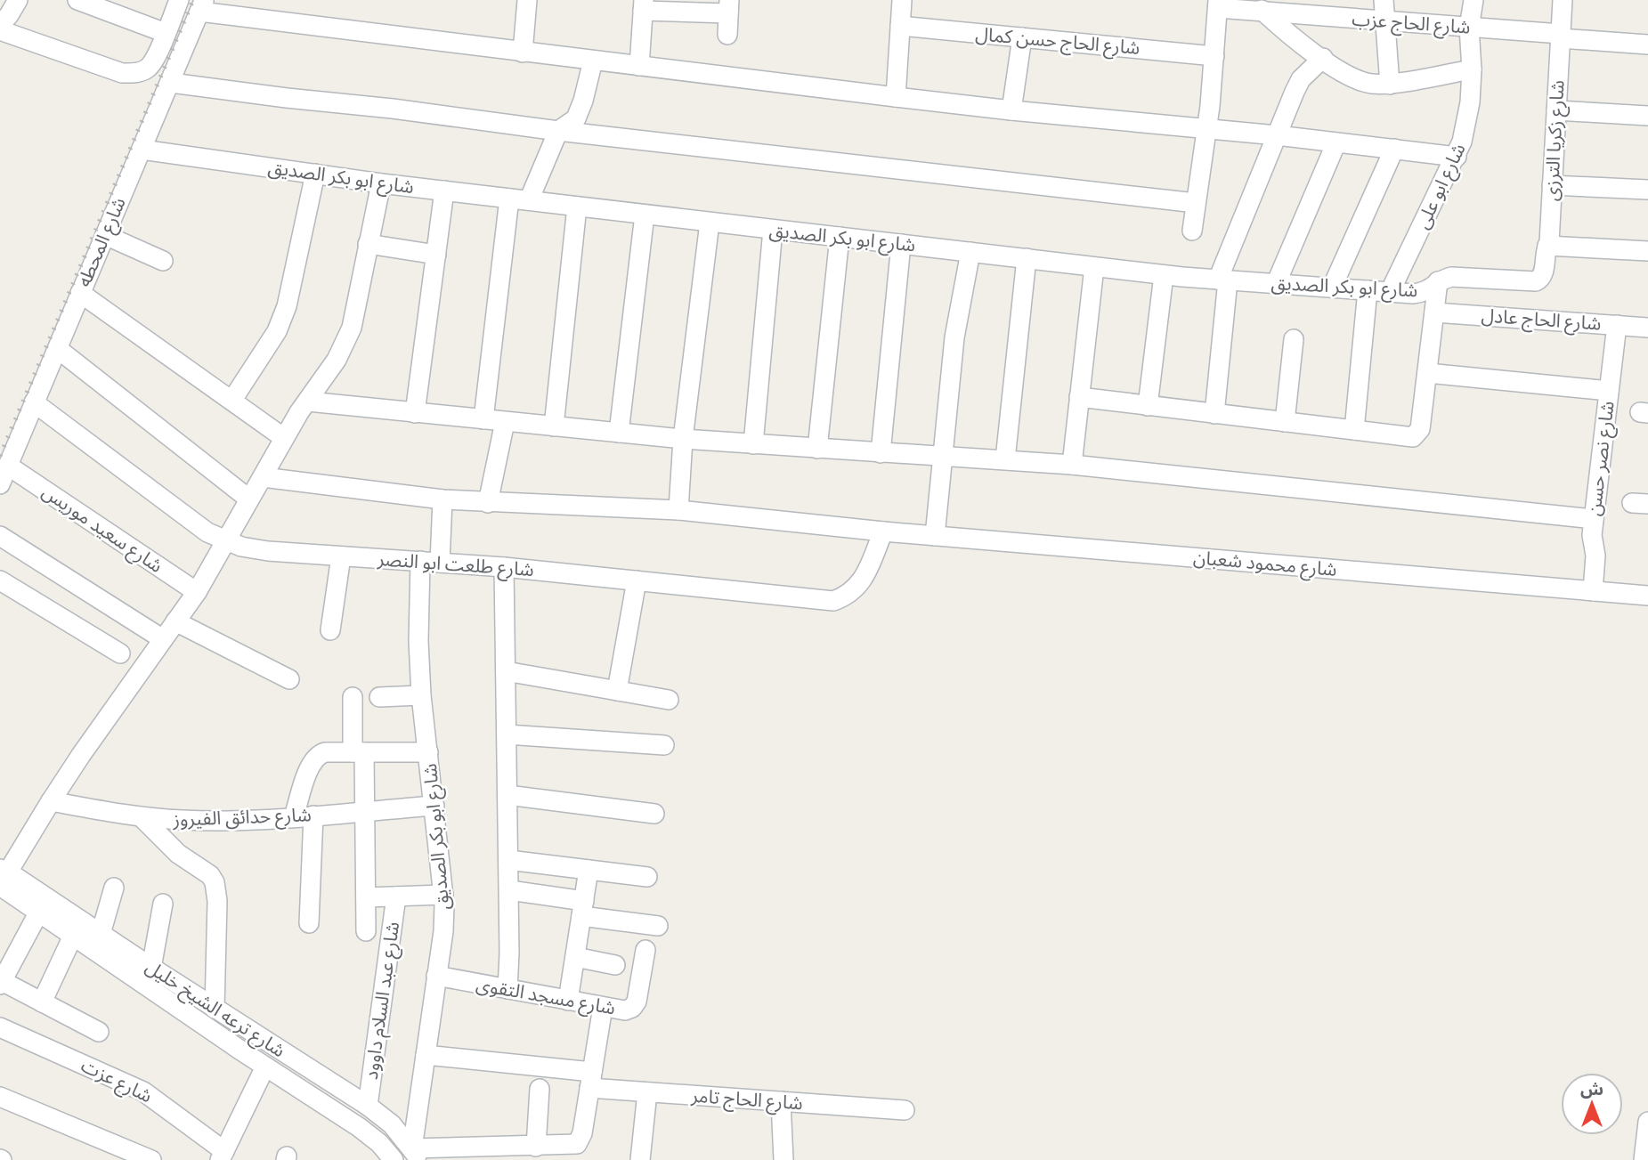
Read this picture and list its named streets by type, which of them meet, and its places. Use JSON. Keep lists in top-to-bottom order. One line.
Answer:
{"streets":{"street":["شارع الحاج عزب","شارع الحاج حسن كمال","شارع زكريا الترزى","شارع ابو بكر الصديق","شارع ابو على","شارع المحطه","شارع الحاج عادل","شارع نصر حسن","شارع سعيد موريس","شارع محمود شعبان","شارع طلعت ابو النصر","شارع حدائق الفيروز","شارع مسجد التقوى","شارع عبد السلام داوود","شارع ترعه الشيخ خليل","شارع عزت","شارع الحاج تامر"]},"crossings":[["شارع الحاج عزب","شارع زكريا الترزى"],["شارع الحاج عزب","شارع ابو على"],["شارع زكريا الترزى","شارع ابو بكر الصديق"],["شارع ابو بكر الصديق","شارع ابو على"],["شارع ابو بكر الصديق","شارع المحطه"],["شارع ابو بكر الصديق","شارع طلعت ابو النصر"],["شارع ابو بكر الصديق","شارع حدائق الفيروز"],["شارع ابو بكر الصديق","شارع مسجد التقوى"],["شارع ابو بكر الصديق","شارع ترعه الشيخ خليل"],["شارع ابو بكر الصديق","شارع الحاج تامر"],["شارع المحطه","شارع سعيد موريس"],["شارع المحطه","شارع طلعت ابو النصر"],["شارع الحاج عادل","شارع نصر حسن"],["شارع نصر حسن","شارع محمود شعبان"],["شارع محمود شعبان","شارع طلعت ابو النصر"],["شارع حدائق الفيروز","شارع عبد السلام داوود"],["شارع عبد السلام داوود","شارع ترعه الشيخ خليل"]],"north":"top"}
